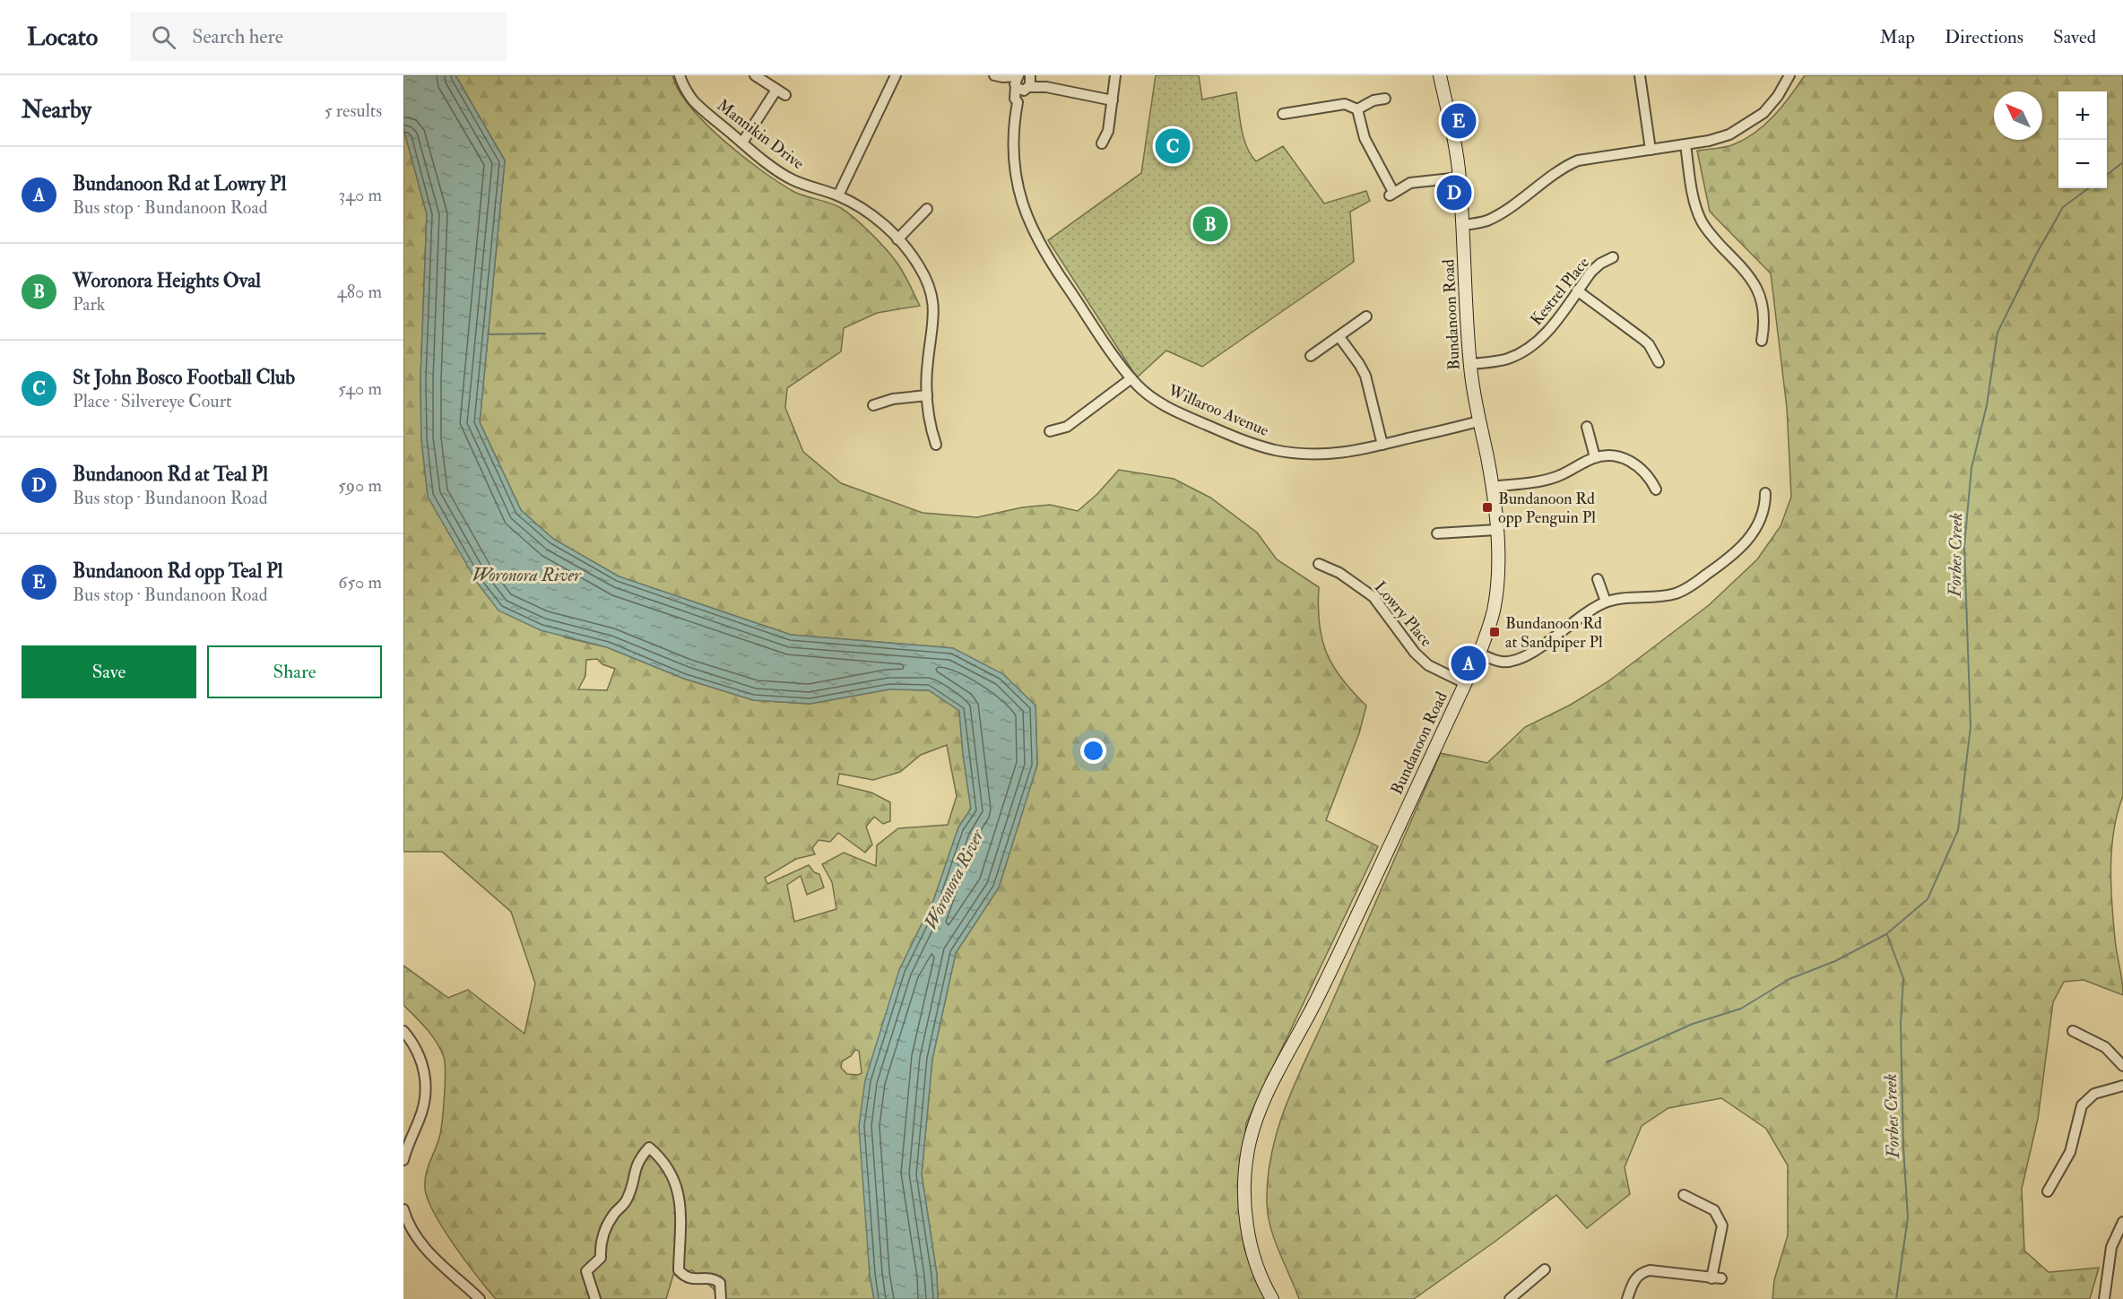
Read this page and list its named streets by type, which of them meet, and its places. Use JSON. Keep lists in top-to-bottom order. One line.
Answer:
{"streets":{"street":["Mannikin Drive","Kestrel Place","Bundanoon Road","Willaroo Avenue","Lowry Place"]},"crossings":[["Kestrel Place","Bundanoon Road"],["Bundanoon Road","Willaroo Avenue"],["Bundanoon Road","Lowry Place"]],"water":["Forbes Creek","Woronora River"],"places":{"transit":["Bundanoon Rd opp Penguin Pl","Bundanoon Rd at Sandpiper Pl"]},"north":"top left","page":{"header":"Locato","search":"Search here","nav":["Map","Directions","Saved"],"heading":["Nearby","5 results"],"map_buttons":["+","−"],"pins":["E","C","D","B","A"],"list":[{"mark":"A","name":"Bundanoon Rd at Lowry Pl","note":"Bus stop · Bundanoon Road","value":"340 m"},{"mark":"B","name":"Woronora Heights Oval","note":"Park","value":"480 m"},{"mark":"C","name":"St John Bosco Football Club","note":"Place · Silvereye Court","value":"540 m"},{"mark":"D","name":"Bundanoon Rd at Teal Pl","note":"Bus stop · Bundanoon Road","value":"590 m"},{"mark":"E","name":"Bundanoon Rd opp Teal Pl","note":"Bus stop · Bundanoon Road","value":"650 m"}],"buttons":["Save","Share"]}}
